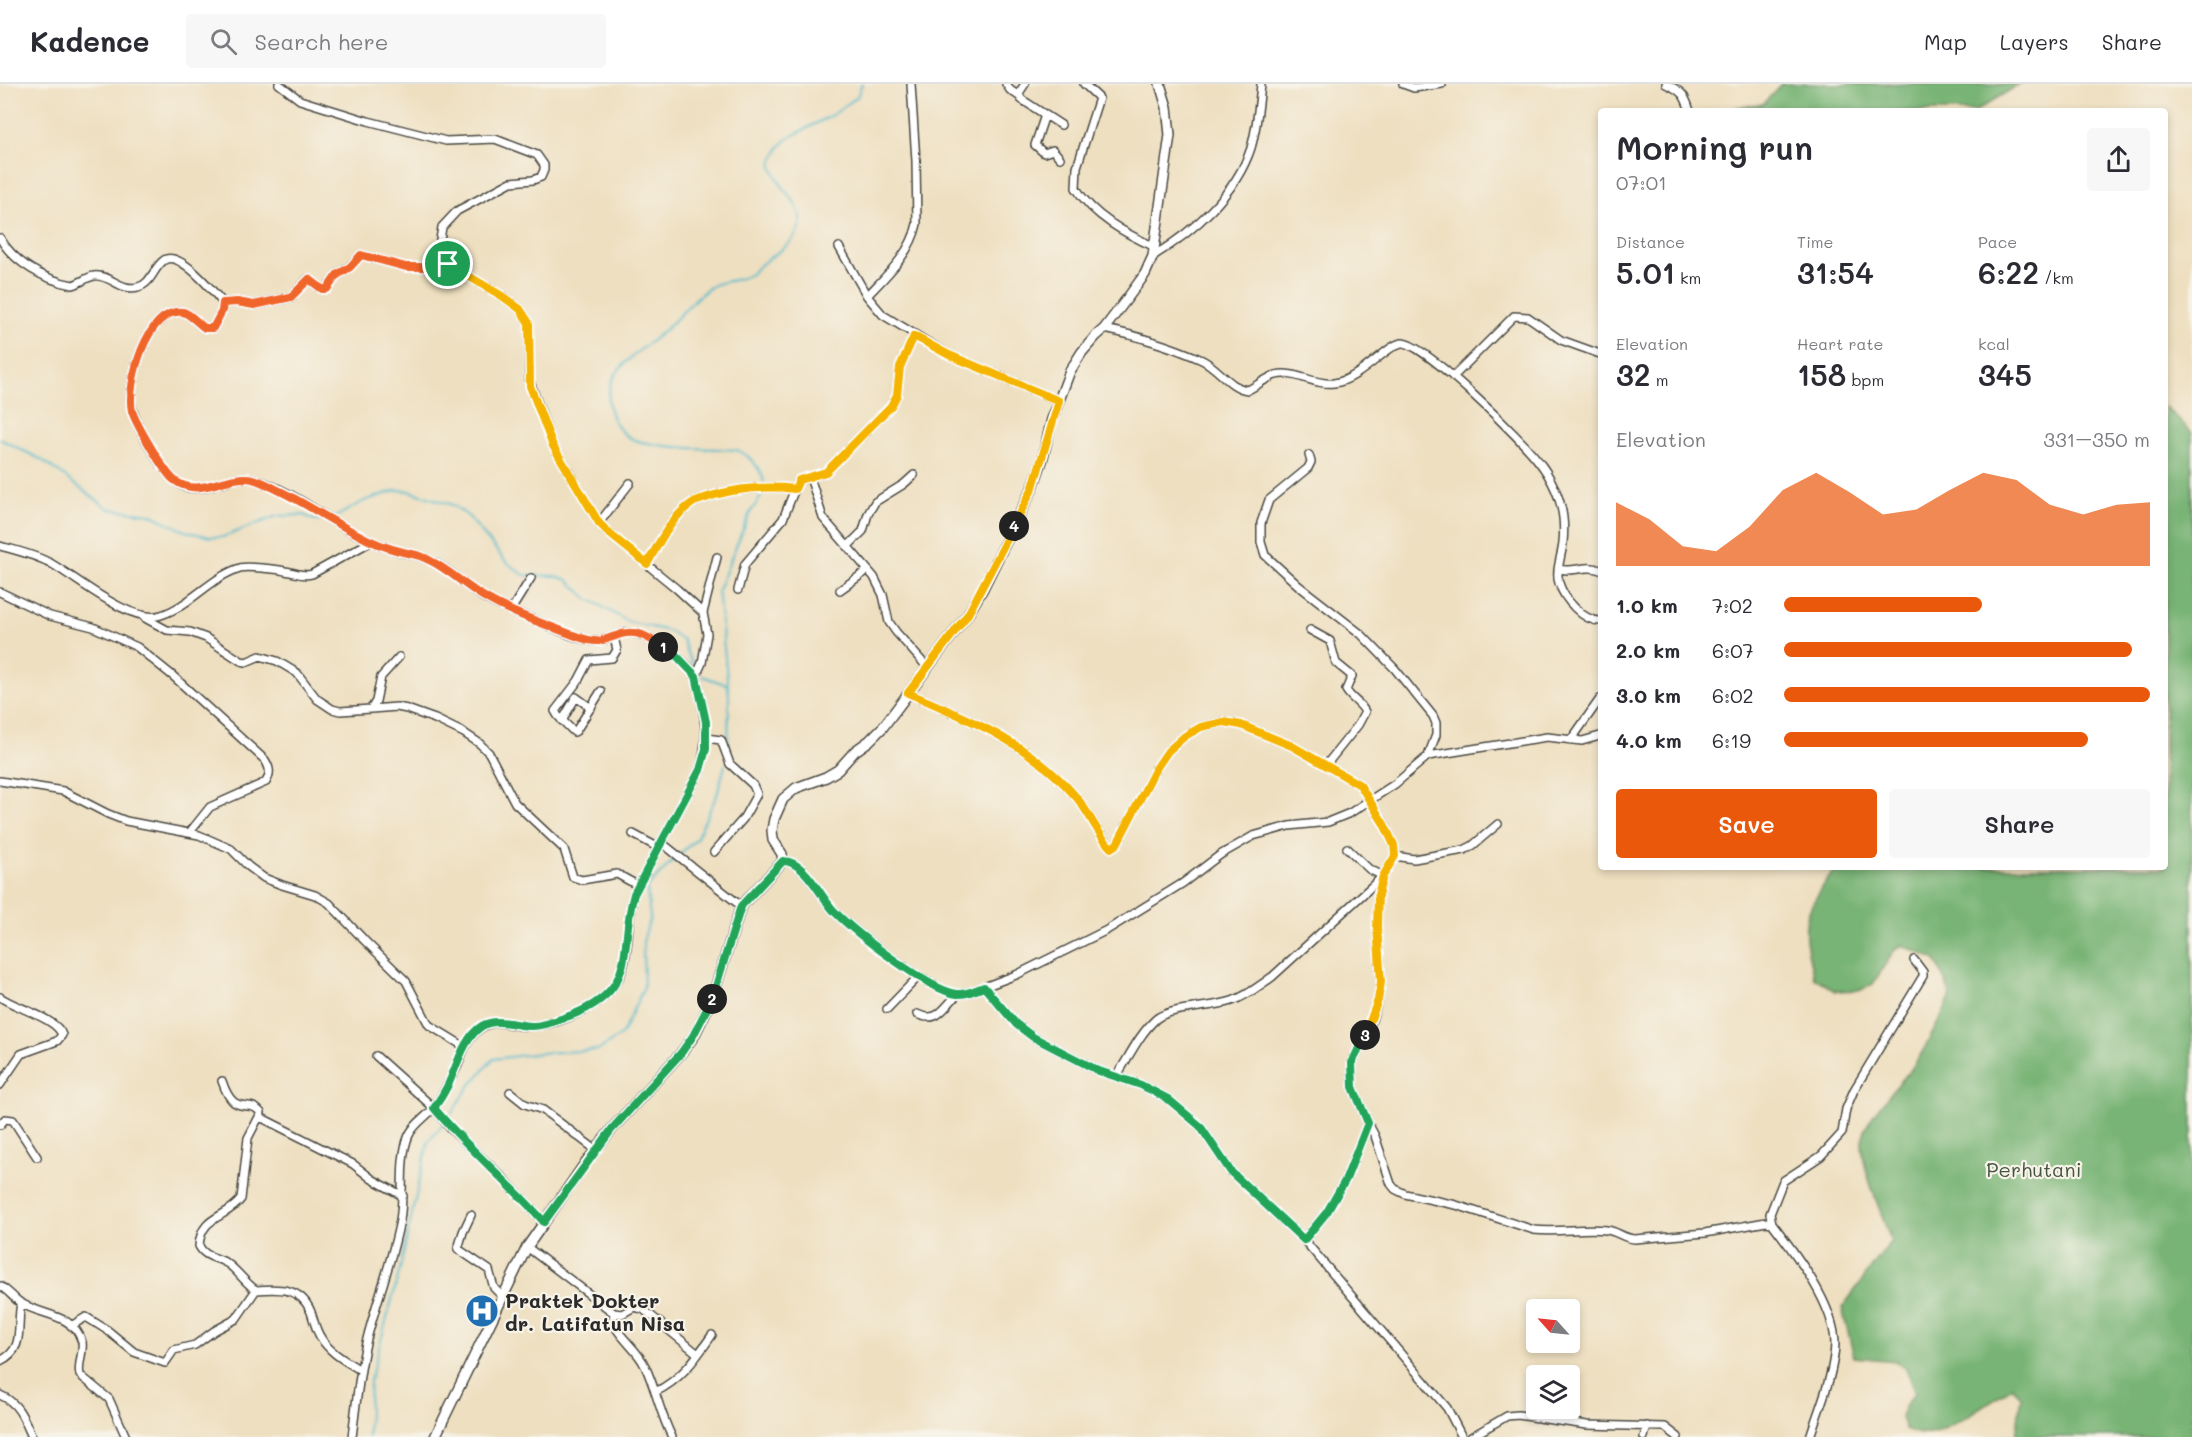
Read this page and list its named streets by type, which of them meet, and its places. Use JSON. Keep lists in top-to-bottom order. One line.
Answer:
{"parks":["Perhutani"],"places":{"hospital":["Praktek Dokter dr. Latifatun Nisa"]},"north":"top left","page":{"header":"Kadence","search":"Search here","nav":["Map","Layers","Share"],"heading":["Morning run","07:01"],"stats":[["Distance","5.01 km"],["Time","31:54"],["Pace","6:22 /km"],["Elevation","32 m"],["Heart rate","158 bpm"],["kcal","345"]],"chart":["Elevation","331–350 m"],"pins":["4","1","2","3"],"list":[{"name":"1.0 km","note":"7:02"},{"name":"2.0 km","note":"6:07"},{"name":"3.0 km","note":"6:02"},{"name":"4.0 km","note":"6:19"}],"buttons":["Save","Share"]}}
